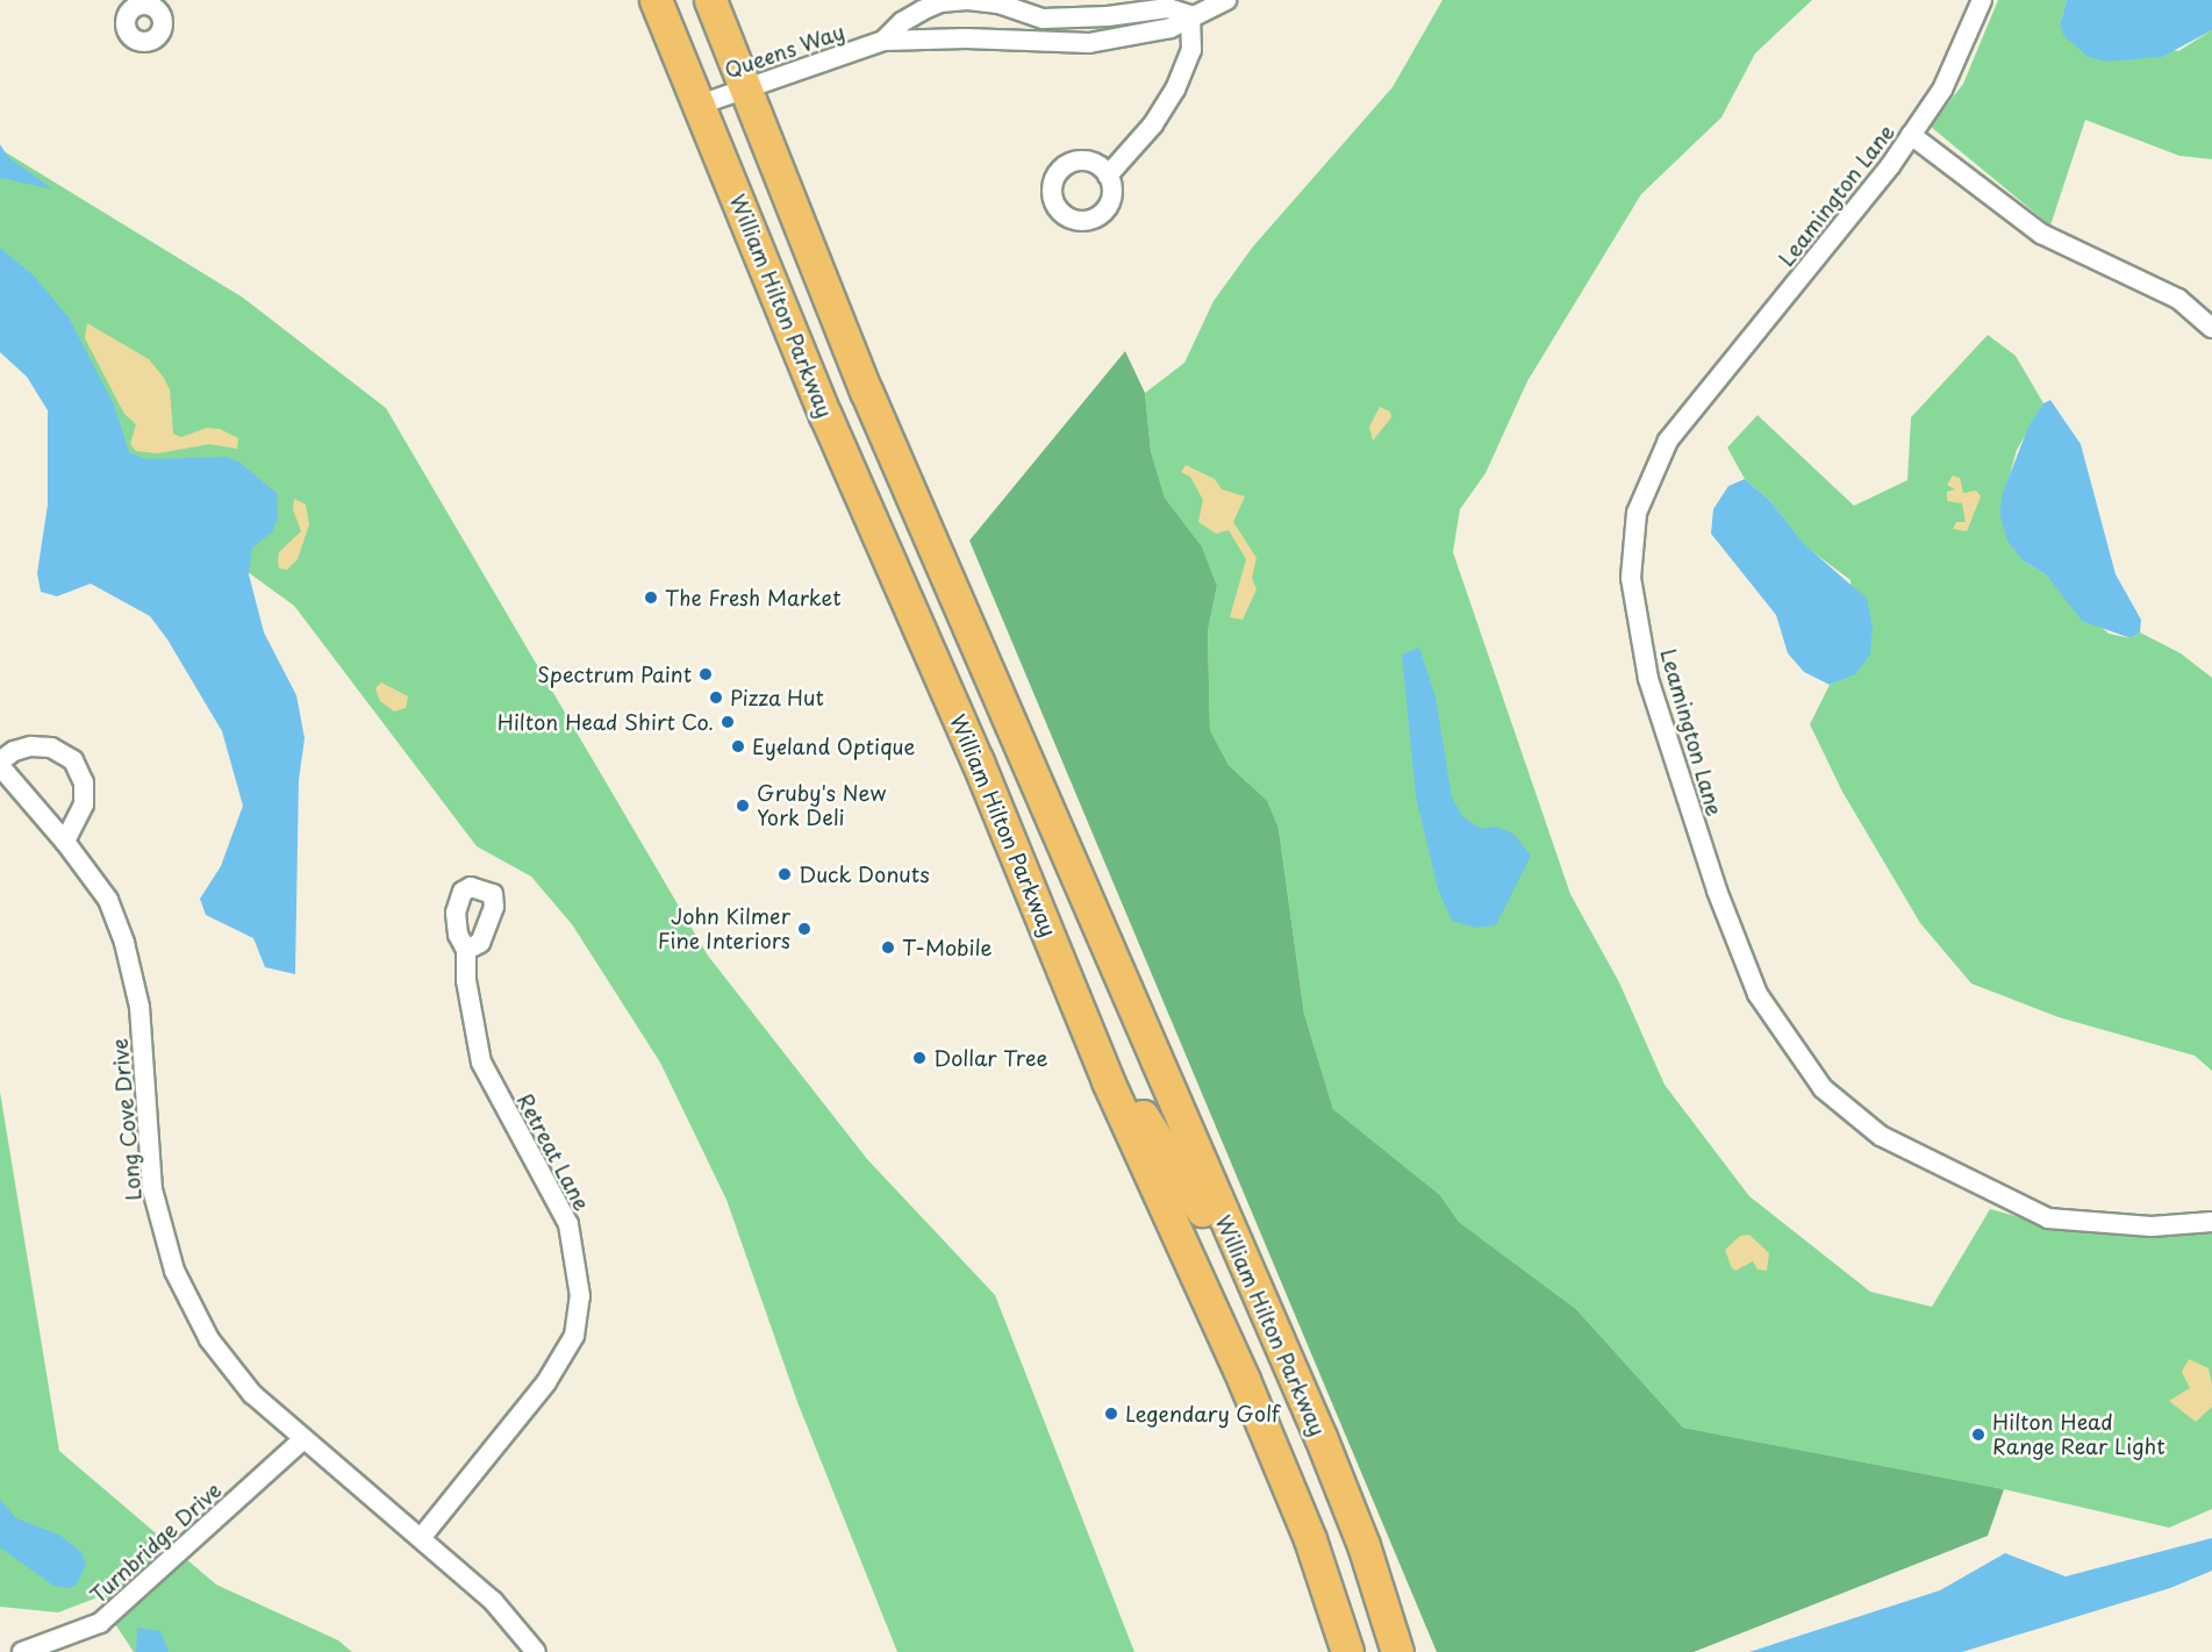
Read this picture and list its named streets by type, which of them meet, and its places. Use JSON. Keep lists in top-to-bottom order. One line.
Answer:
{"streets":{"highway":["William Hilton Parkway"],"street":["Queens Way","Leamington Lane","Long Cove Drive","Retreat Lane","Turnbridge Drive"]},"crossings":[["Queens Way","William Hilton Parkway"],["Long Cove Drive","Retreat Lane"],["Long Cove Drive","Turnbridge Drive"]],"places":["The Fresh Market","Spectrum Paint","Pizza Hut","Hilton Head Shirt Co.","Eyeland Optique","Gruby's New York Deli","Duck Donuts","John Kilmer Fine Interiors","T-Mobile","Dollar Tree","Legendary Golf","Hilton Head Range Rear Light"]}
